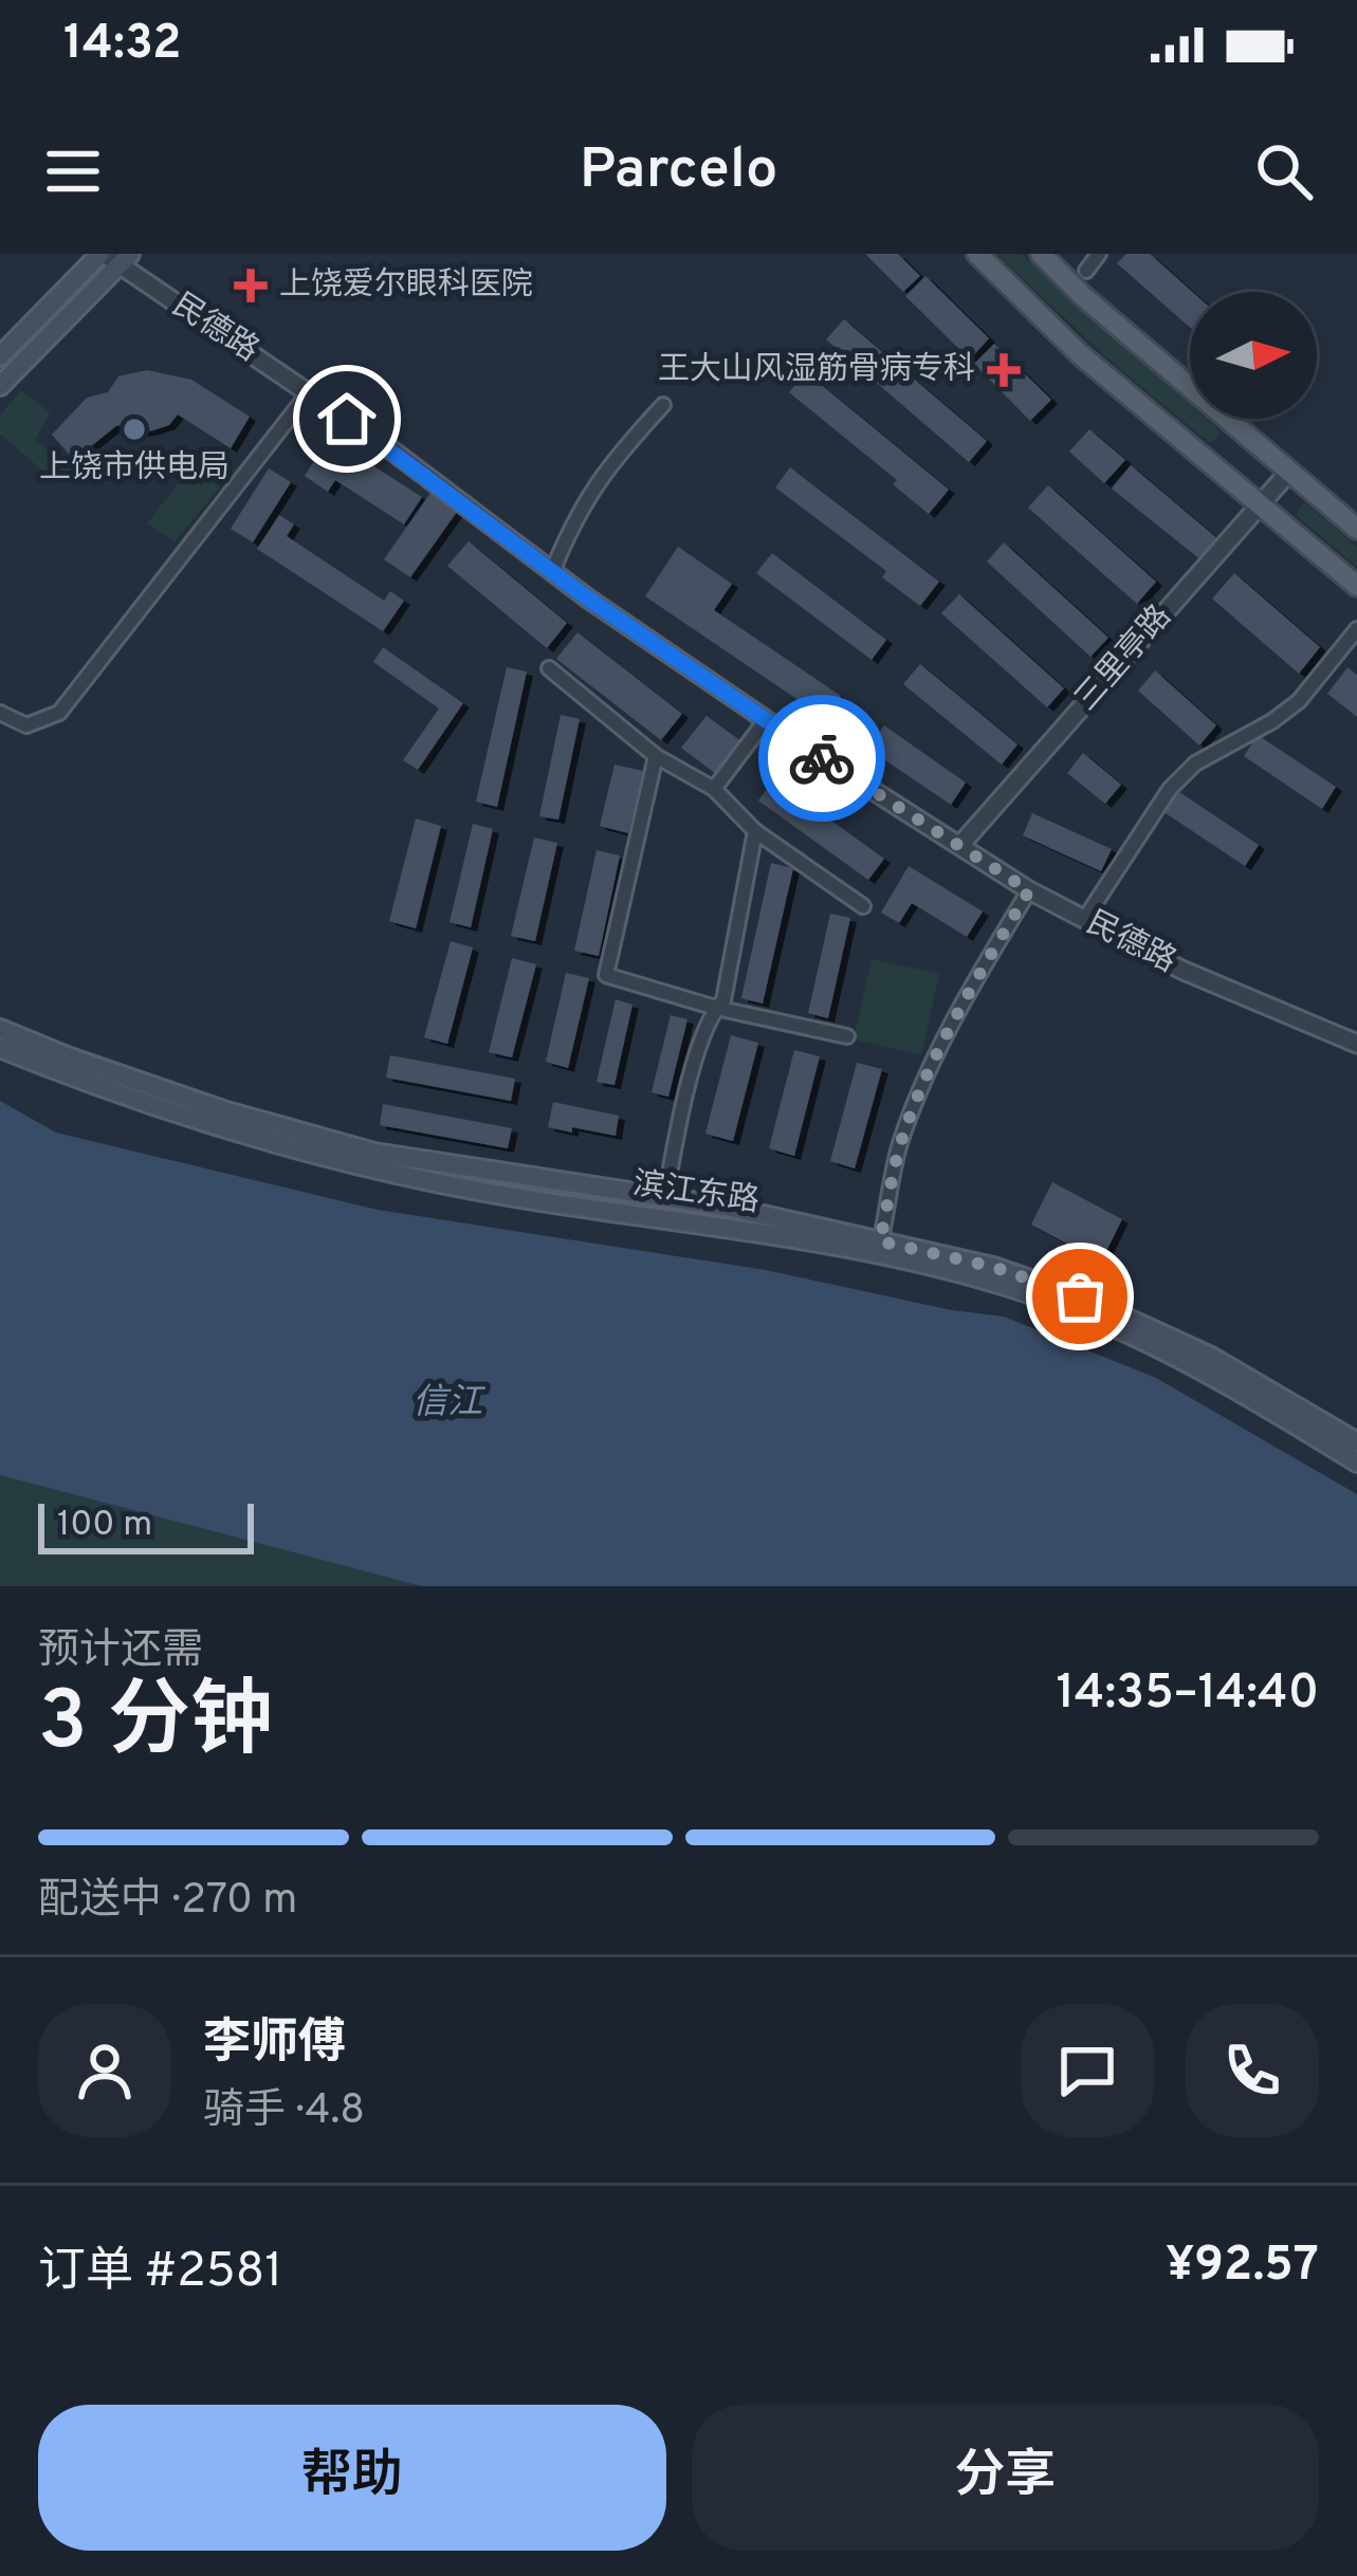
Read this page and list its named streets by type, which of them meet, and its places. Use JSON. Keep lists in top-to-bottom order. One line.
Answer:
{"streets":{"main road":["滨江东路"],"street":["民德路","三里亭路"]},"crossings":[["民德路","三里亭路"]],"water":["信江"],"places":{"health":["上饶爱尔眼科医院","王大山风湿筋骨病专科"],"other":["上饶市供电局"]},"scale_bar":"100 m","north":"right","page":{"status":"14:32","header":"Parcelo","scale":"100 m","heading":["3 分钟","预计还需","14:35–14:40"],"panel":["李师傅","骑手 · 4.8","订单 #2581","¥92.57"],"bar":"配送中 · 270 m","buttons":["帮助","分享"]}}
